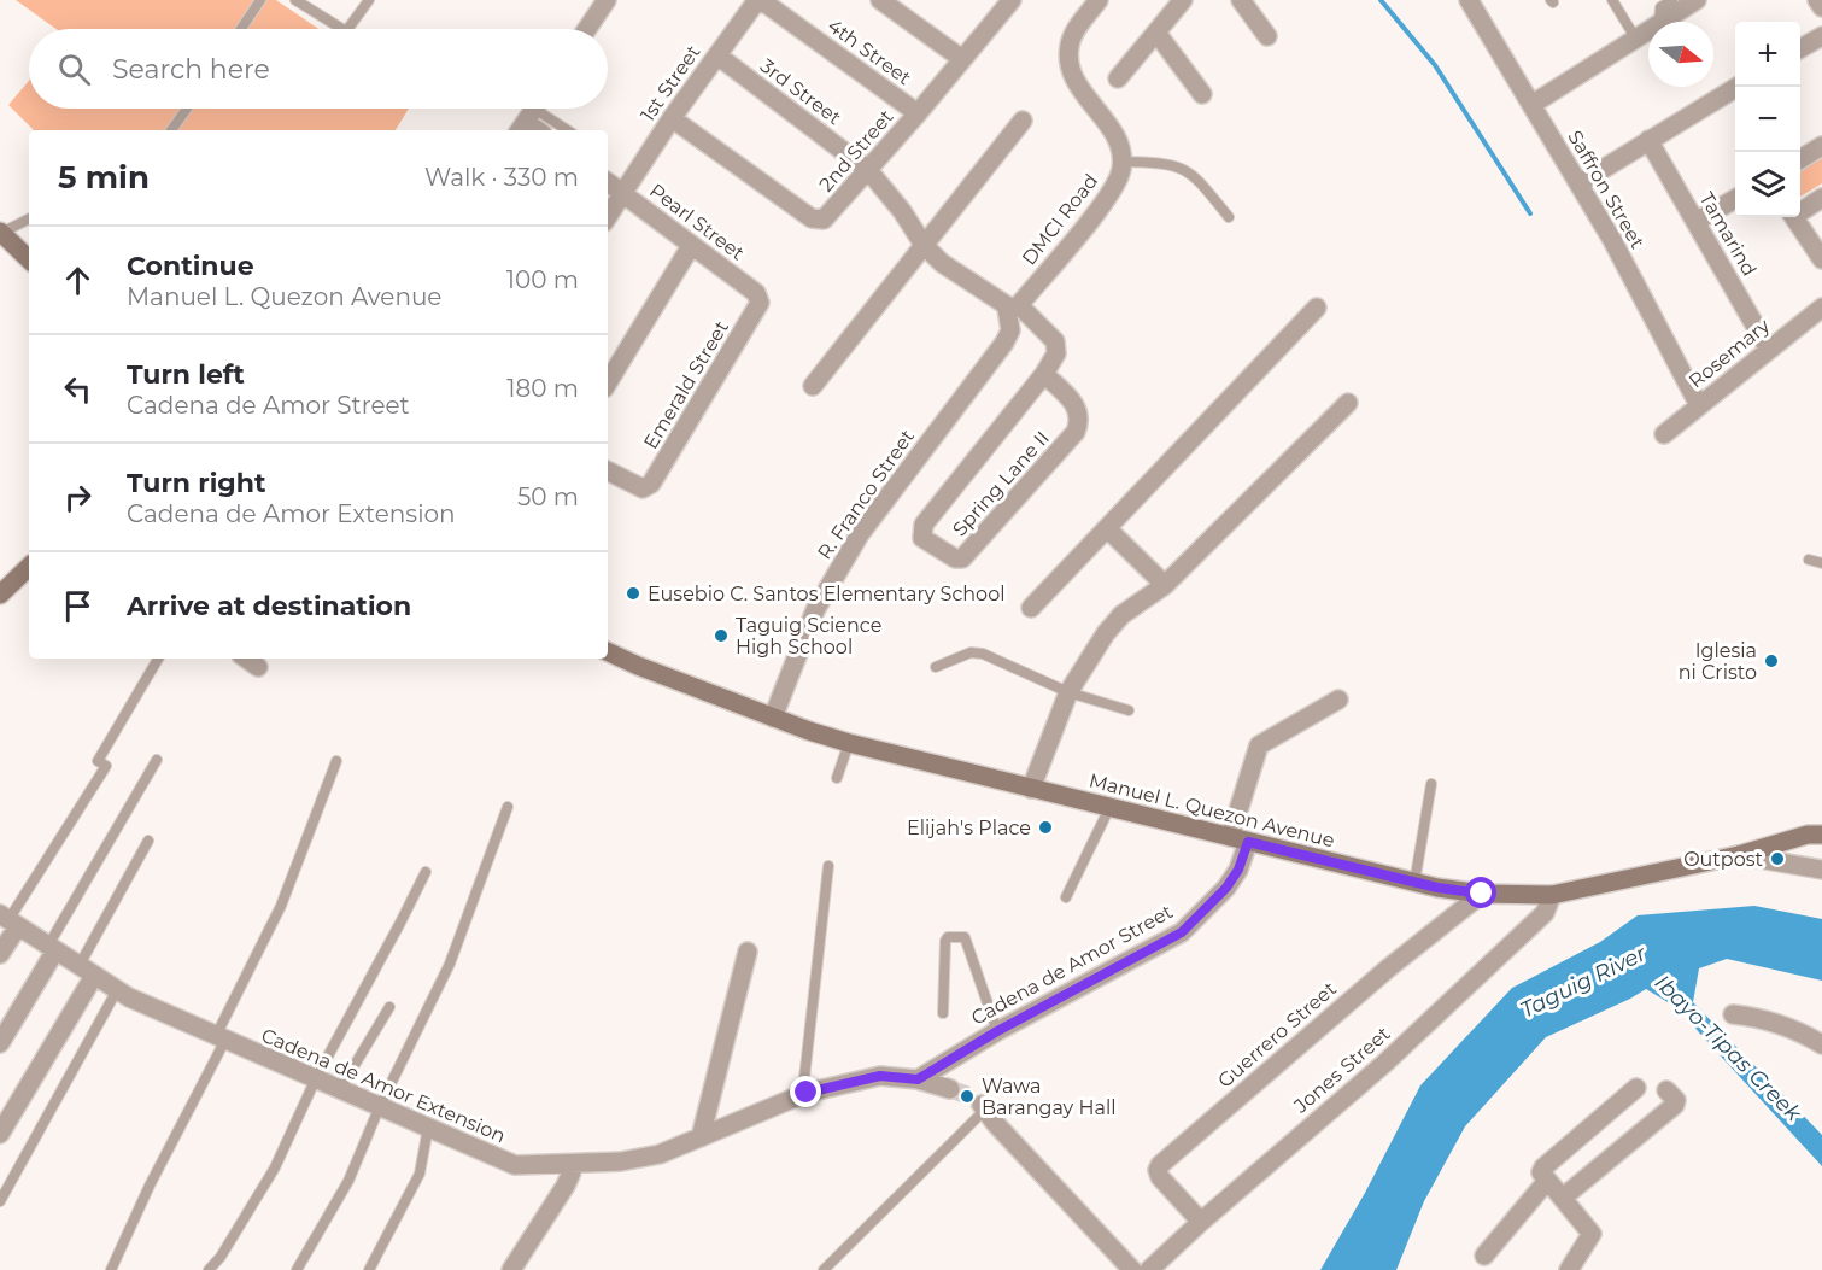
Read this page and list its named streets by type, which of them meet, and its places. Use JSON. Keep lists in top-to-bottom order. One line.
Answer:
{"streets":{"main road":["Manuel L. Quezon Avenue"],"street":["4th Street","1st Street","3rd Street","2nd Street","Saffron Street","DMCI Road","Pearl Street","Tamarind","Rosemary","Emerald Street","Spring Lane II","R. Franco Street","Cadena de Amor Street","Guerrero Street","Jones Street","Cadena de Amor Extension"]},"crossings":[["4th Street","1st Street"],["4th Street","2nd Street"],["1st Street","3rd Street"],["1st Street","2nd Street"],["1st Street","Pearl Street"],["3rd Street","2nd Street"],["3rd Street","DMCI Road"],["3rd Street","Spring Lane II"],["3rd Street","R. Franco Street"],["Saffron Street","Rosemary"],["DMCI Road","Spring Lane II"],["DMCI Road","R. Franco Street"],["Pearl Street","Emerald Street"],["Tamarind","Rosemary"],["Spring Lane II","R. Franco Street"],["R. Franco Street","Manuel L. Quezon Avenue"],["Manuel L. Quezon Avenue","Cadena de Amor Street"],["Manuel L. Quezon Avenue","Guerrero Street"],["Manuel L. Quezon Avenue","Jones Street"],["Cadena de Amor Street","Cadena de Amor Extension"],["Guerrero Street","Jones Street"]],"water":["Taguig River","Ibayo-Tipas Creek"],"places":["Eusebio C. Santos Elementary School","Taguig Science High School","Iglesia ni Cristo","Elijah's Place","Outpost","Wawa Barangay Hall"],"north":"right","page":{"map_buttons":["+","−"],"search":"Search here","heading":["5 min","Walk · 330 m"],"list":[["Continue","Manuel L. Quezon Avenue","100 m"],["Turn left","Cadena de Amor Street","180 m"],["Turn right","Cadena de Amor Extension","50 m"],"Arrive at destination"]}}
